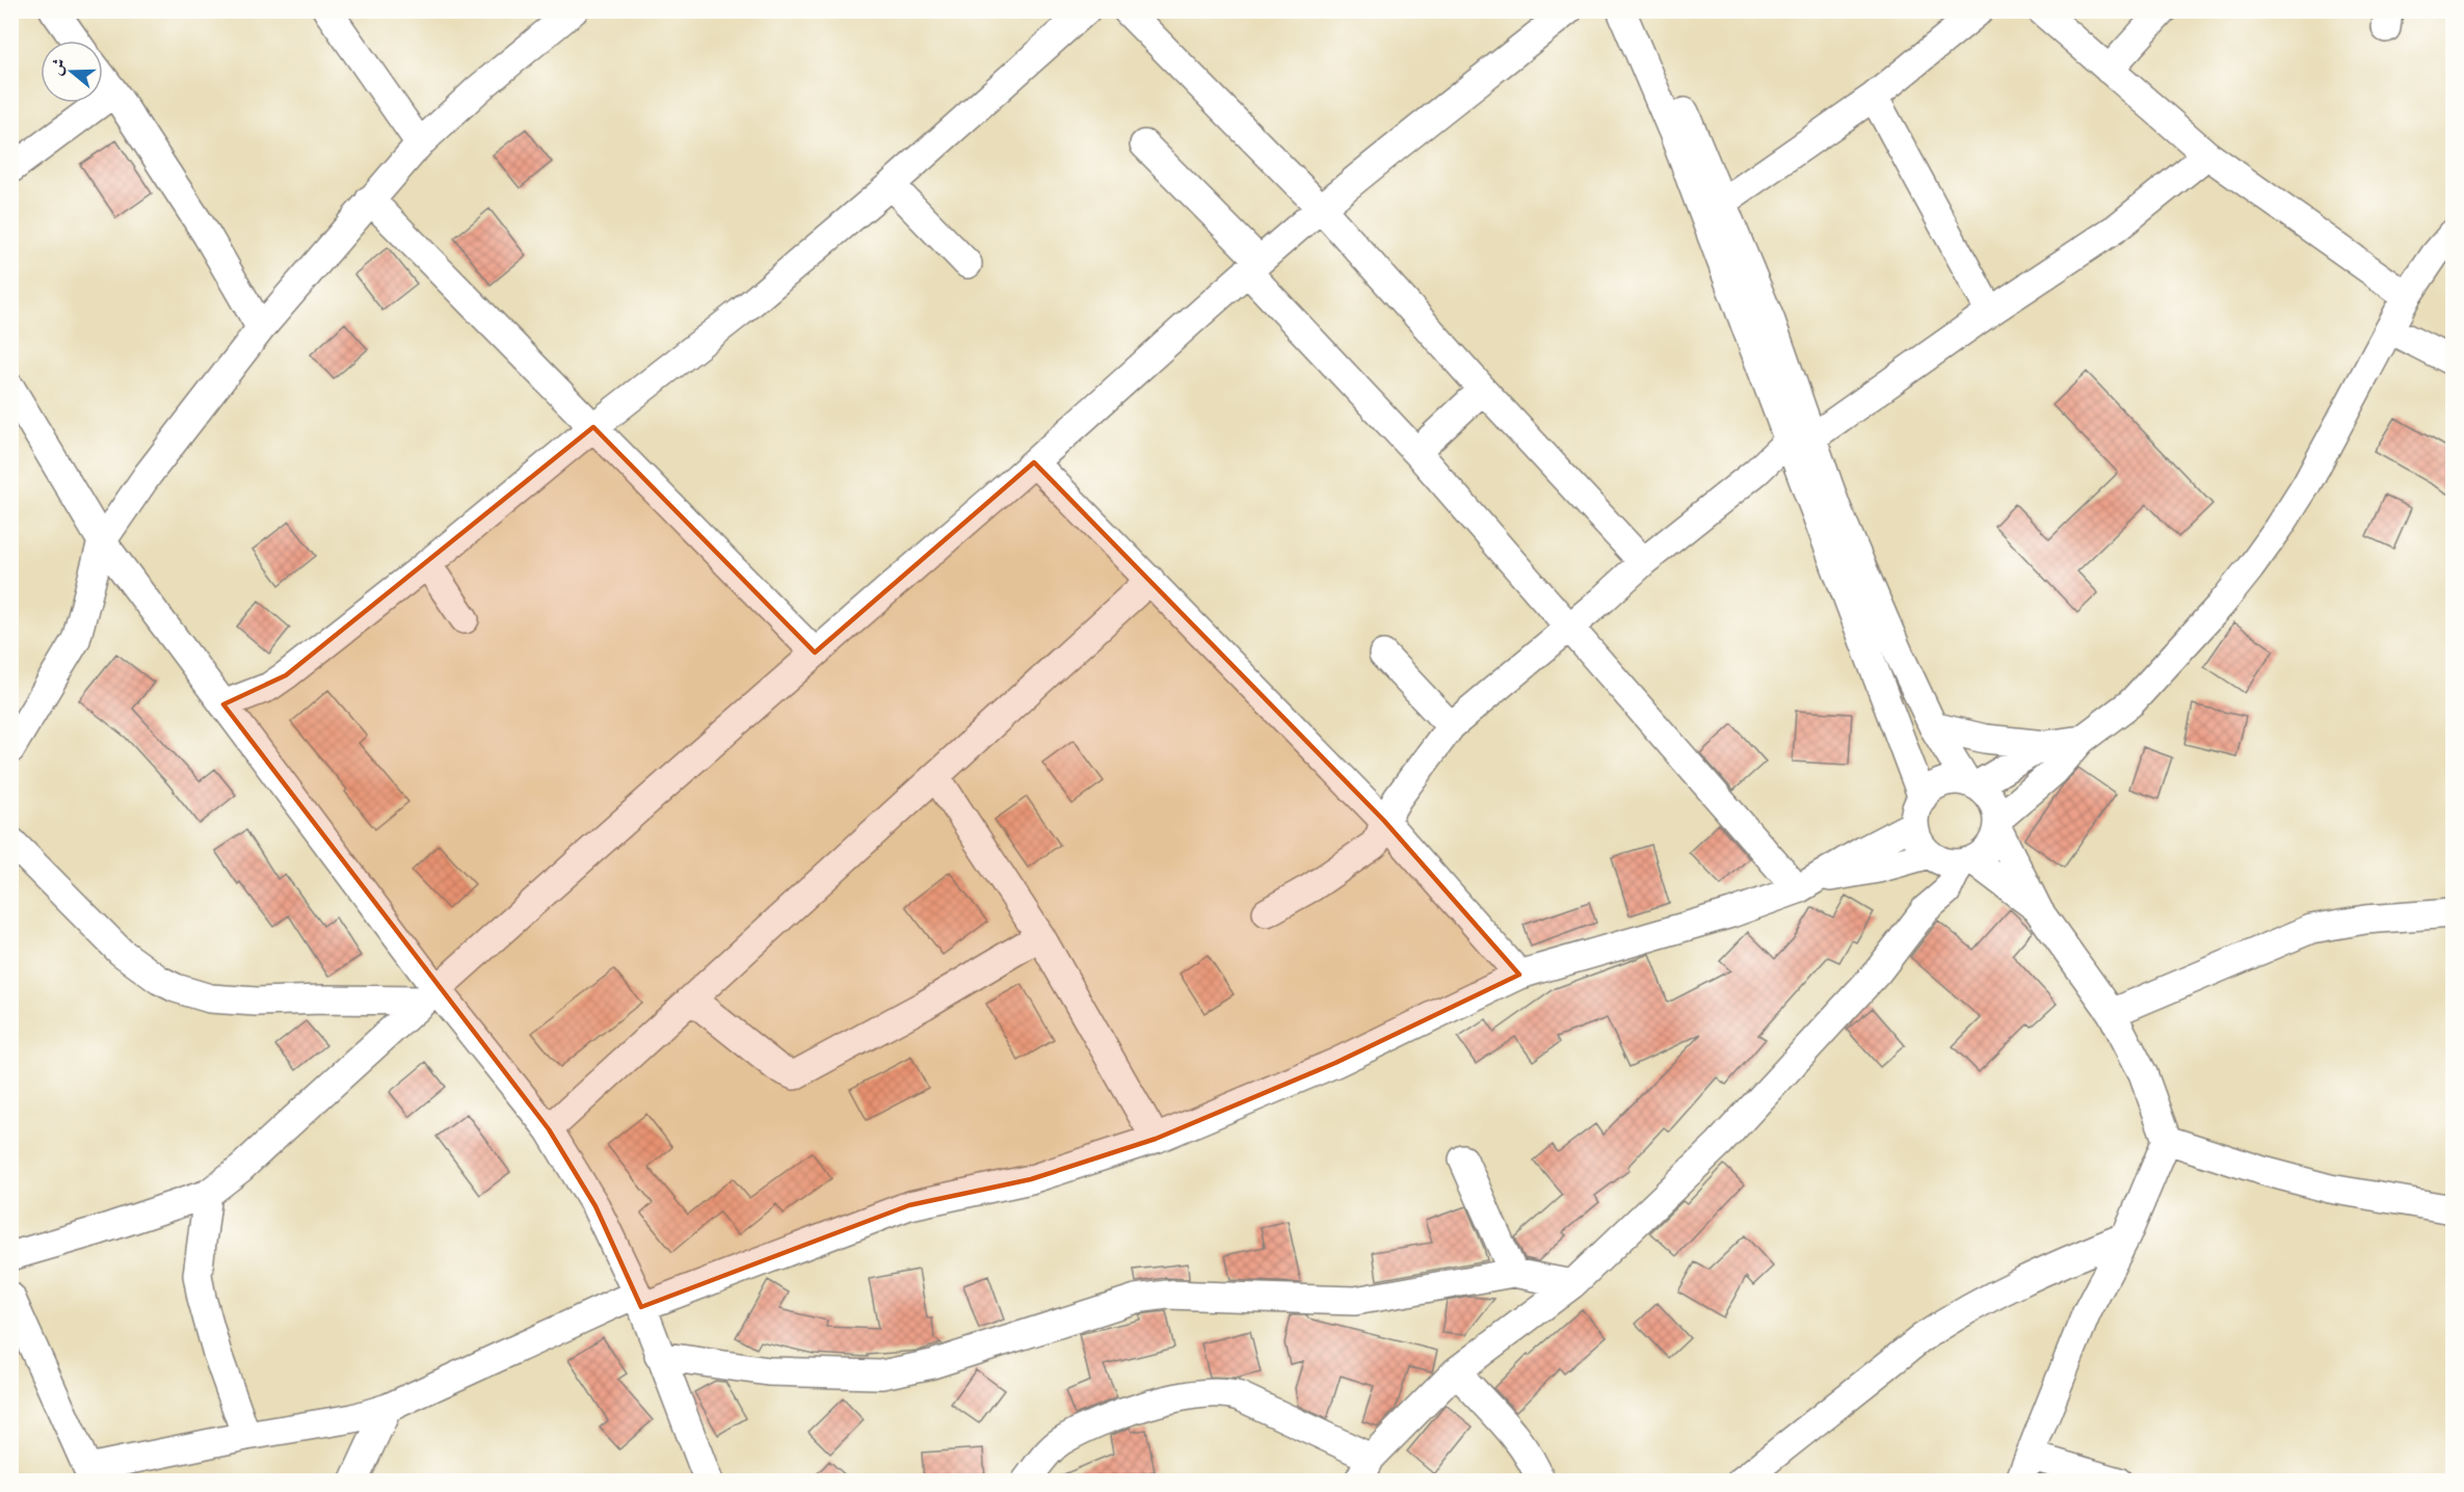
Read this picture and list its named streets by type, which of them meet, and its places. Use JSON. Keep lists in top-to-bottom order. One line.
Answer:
{"north":"left"}
